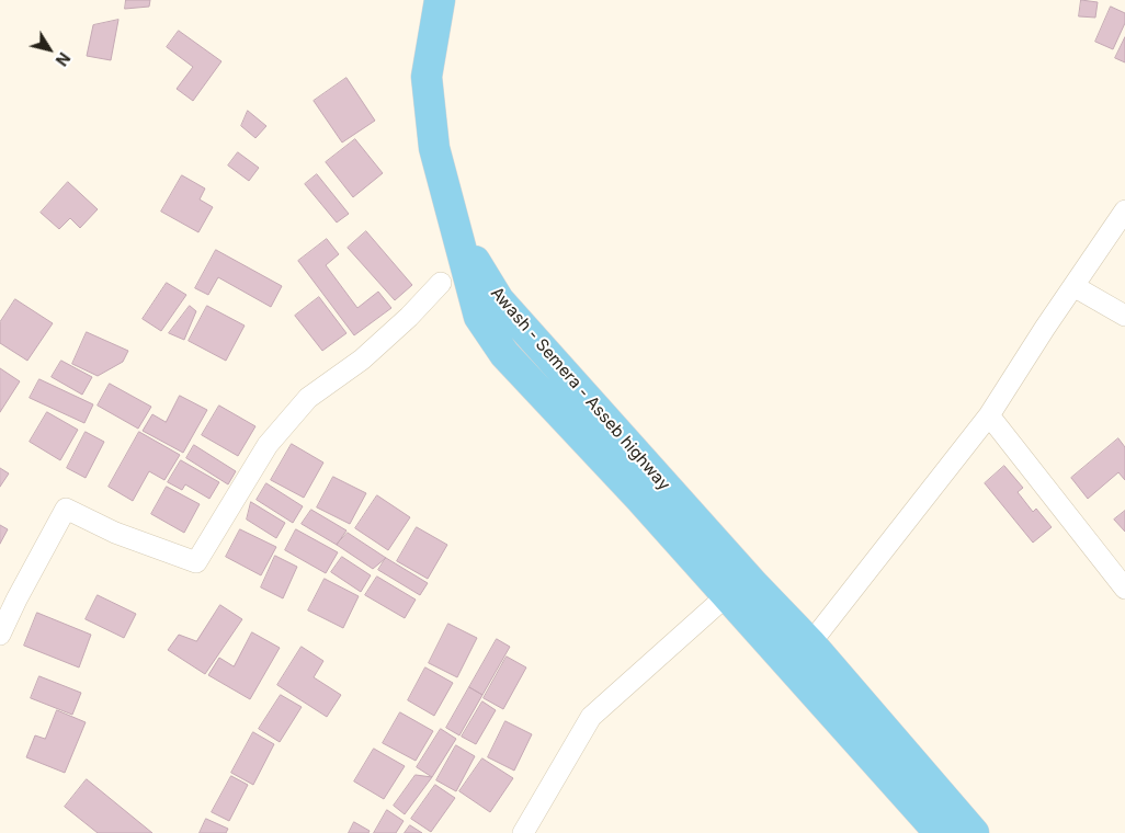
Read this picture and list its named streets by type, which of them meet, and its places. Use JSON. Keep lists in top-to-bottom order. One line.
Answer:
{"streets":{"highway":["Awash - Semera - Asseb highway"]},"north":"bottom right"}
